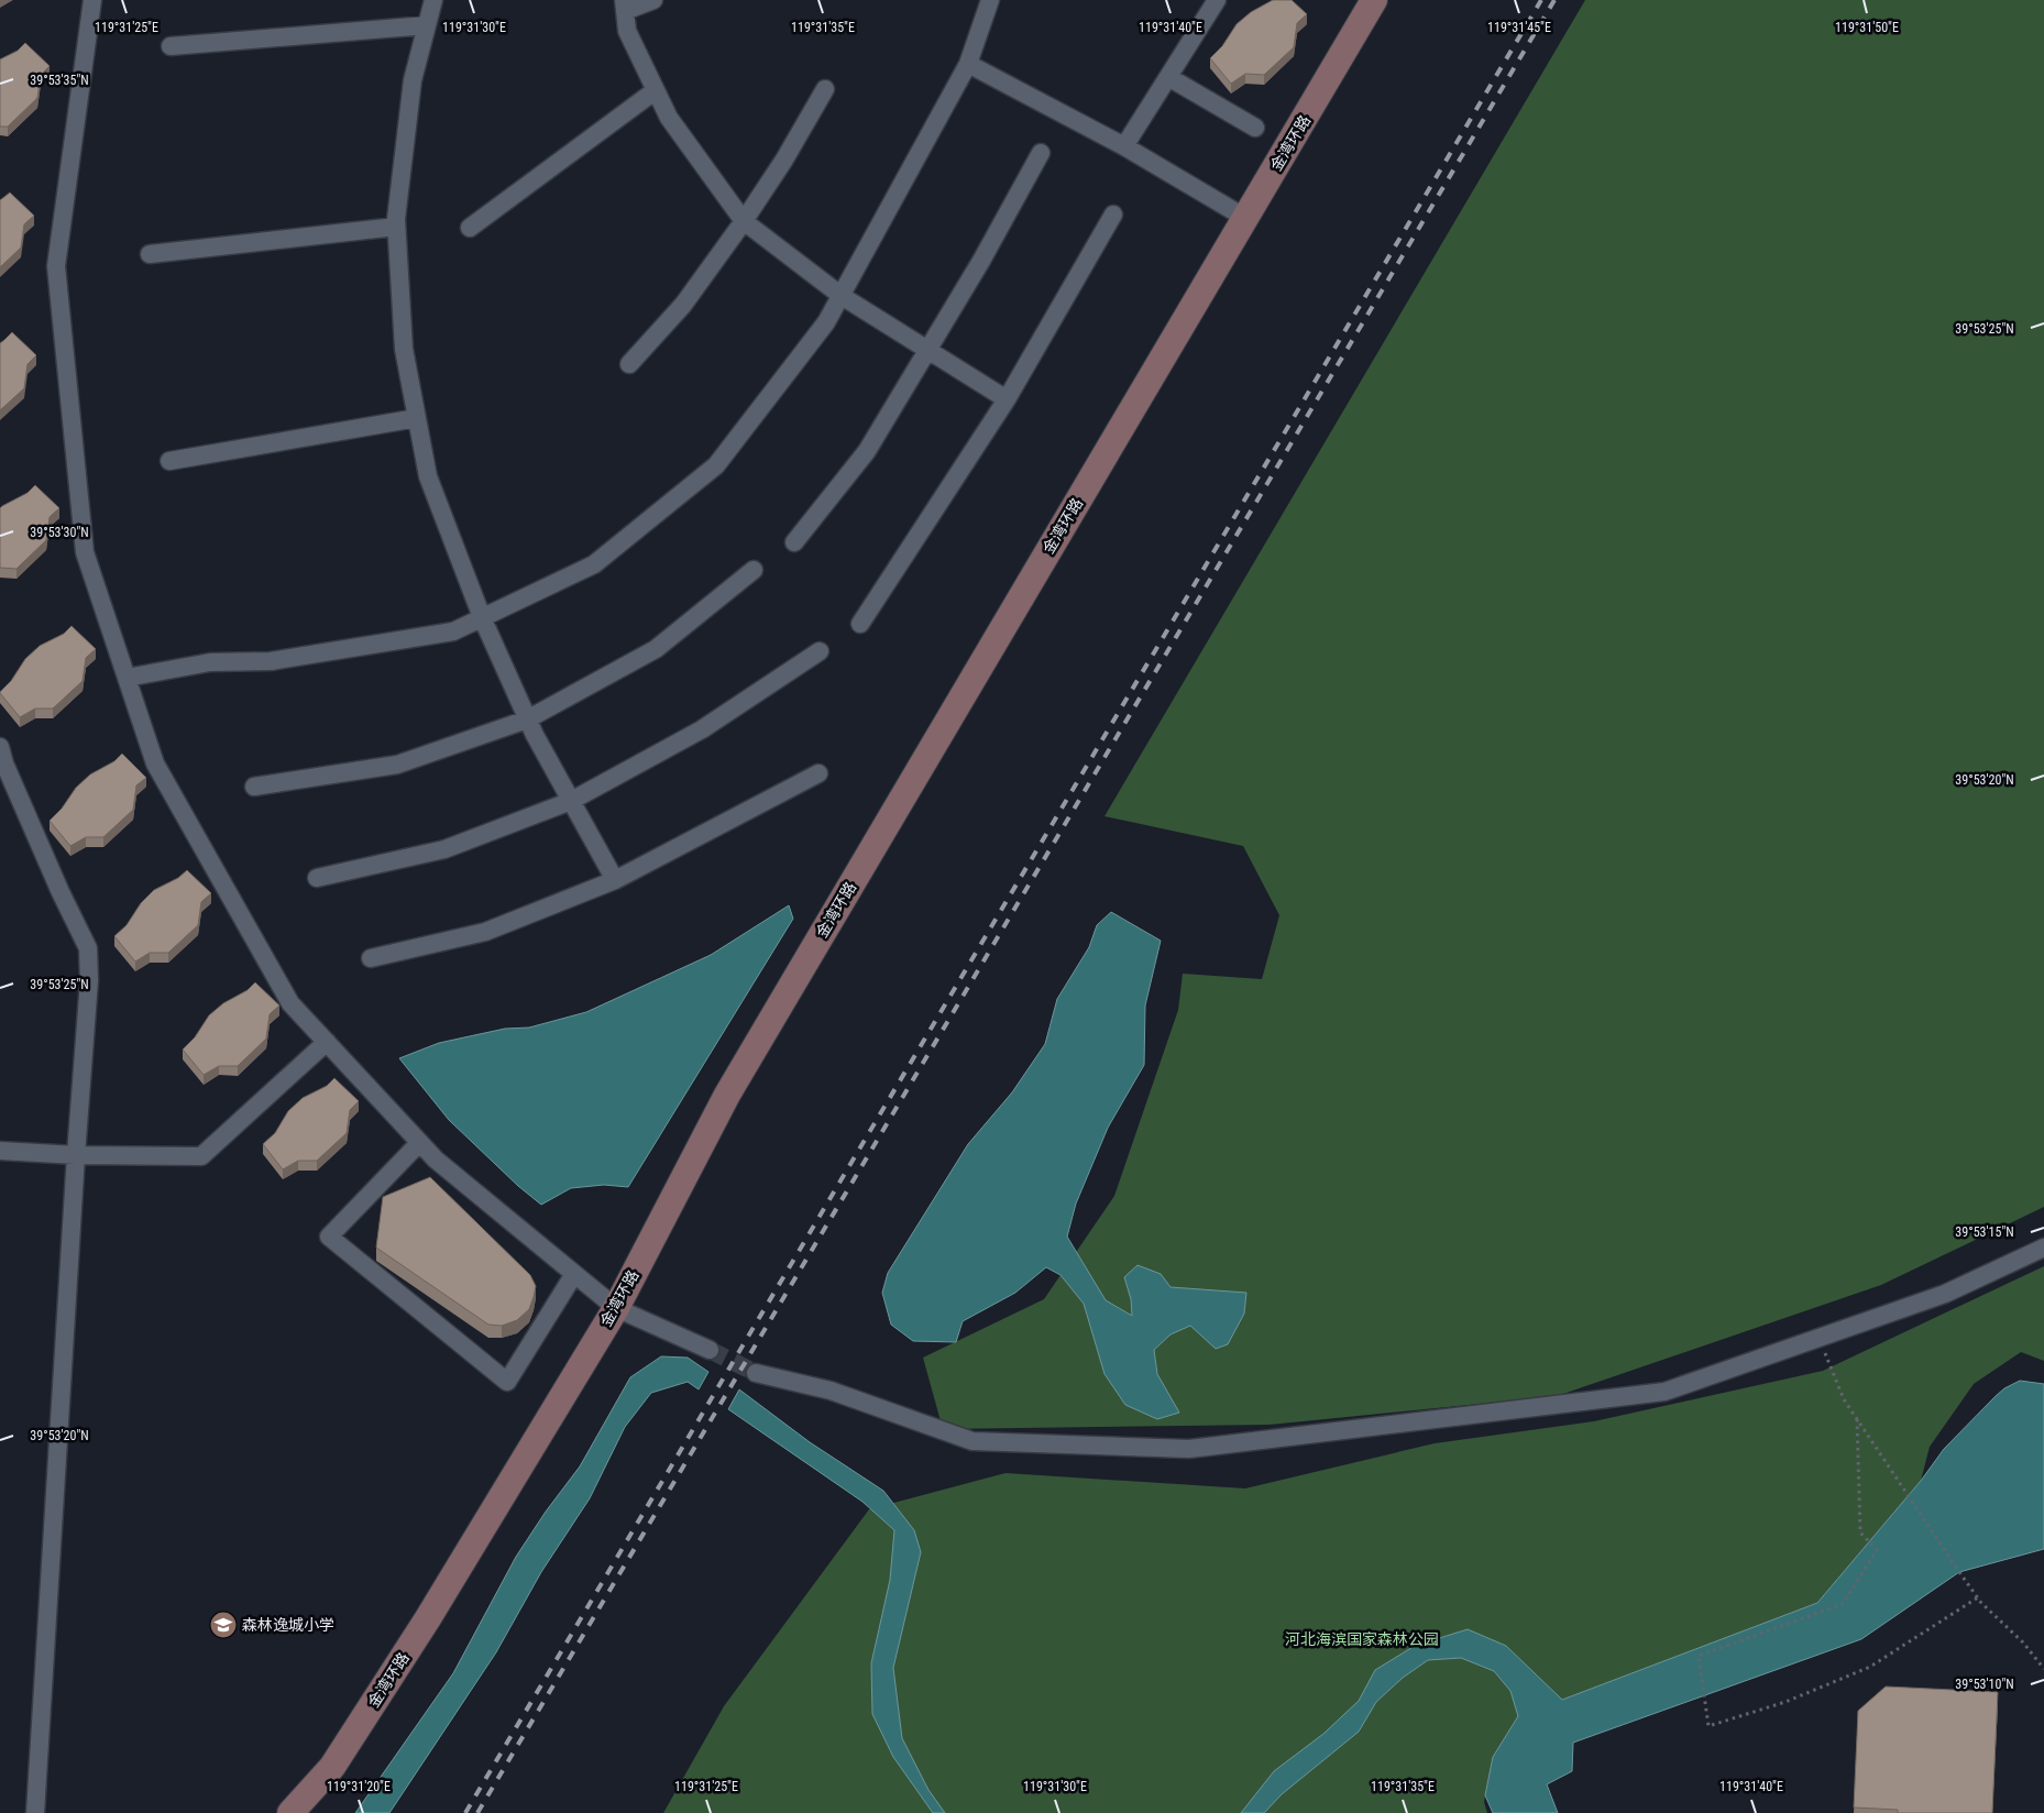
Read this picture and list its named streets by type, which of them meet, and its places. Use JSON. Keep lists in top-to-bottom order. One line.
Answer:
{"streets":{"main road":["金湾环路"]},"parks":["河北海滨国家森林公园"],"places":{"school or university":["森林逸城小学"]},"coordinates":["119°31'25\"E","119°31'30\"E","119°31'35\"E","119°31'40\"E","119°31'45\"E","119°31'50\"E","39°53'35\"N","39°53'25\"N","39°53'30\"N","39°53'20\"N","39°53'15\"N","39°53'10\"N","119°31'20\"E"]}
